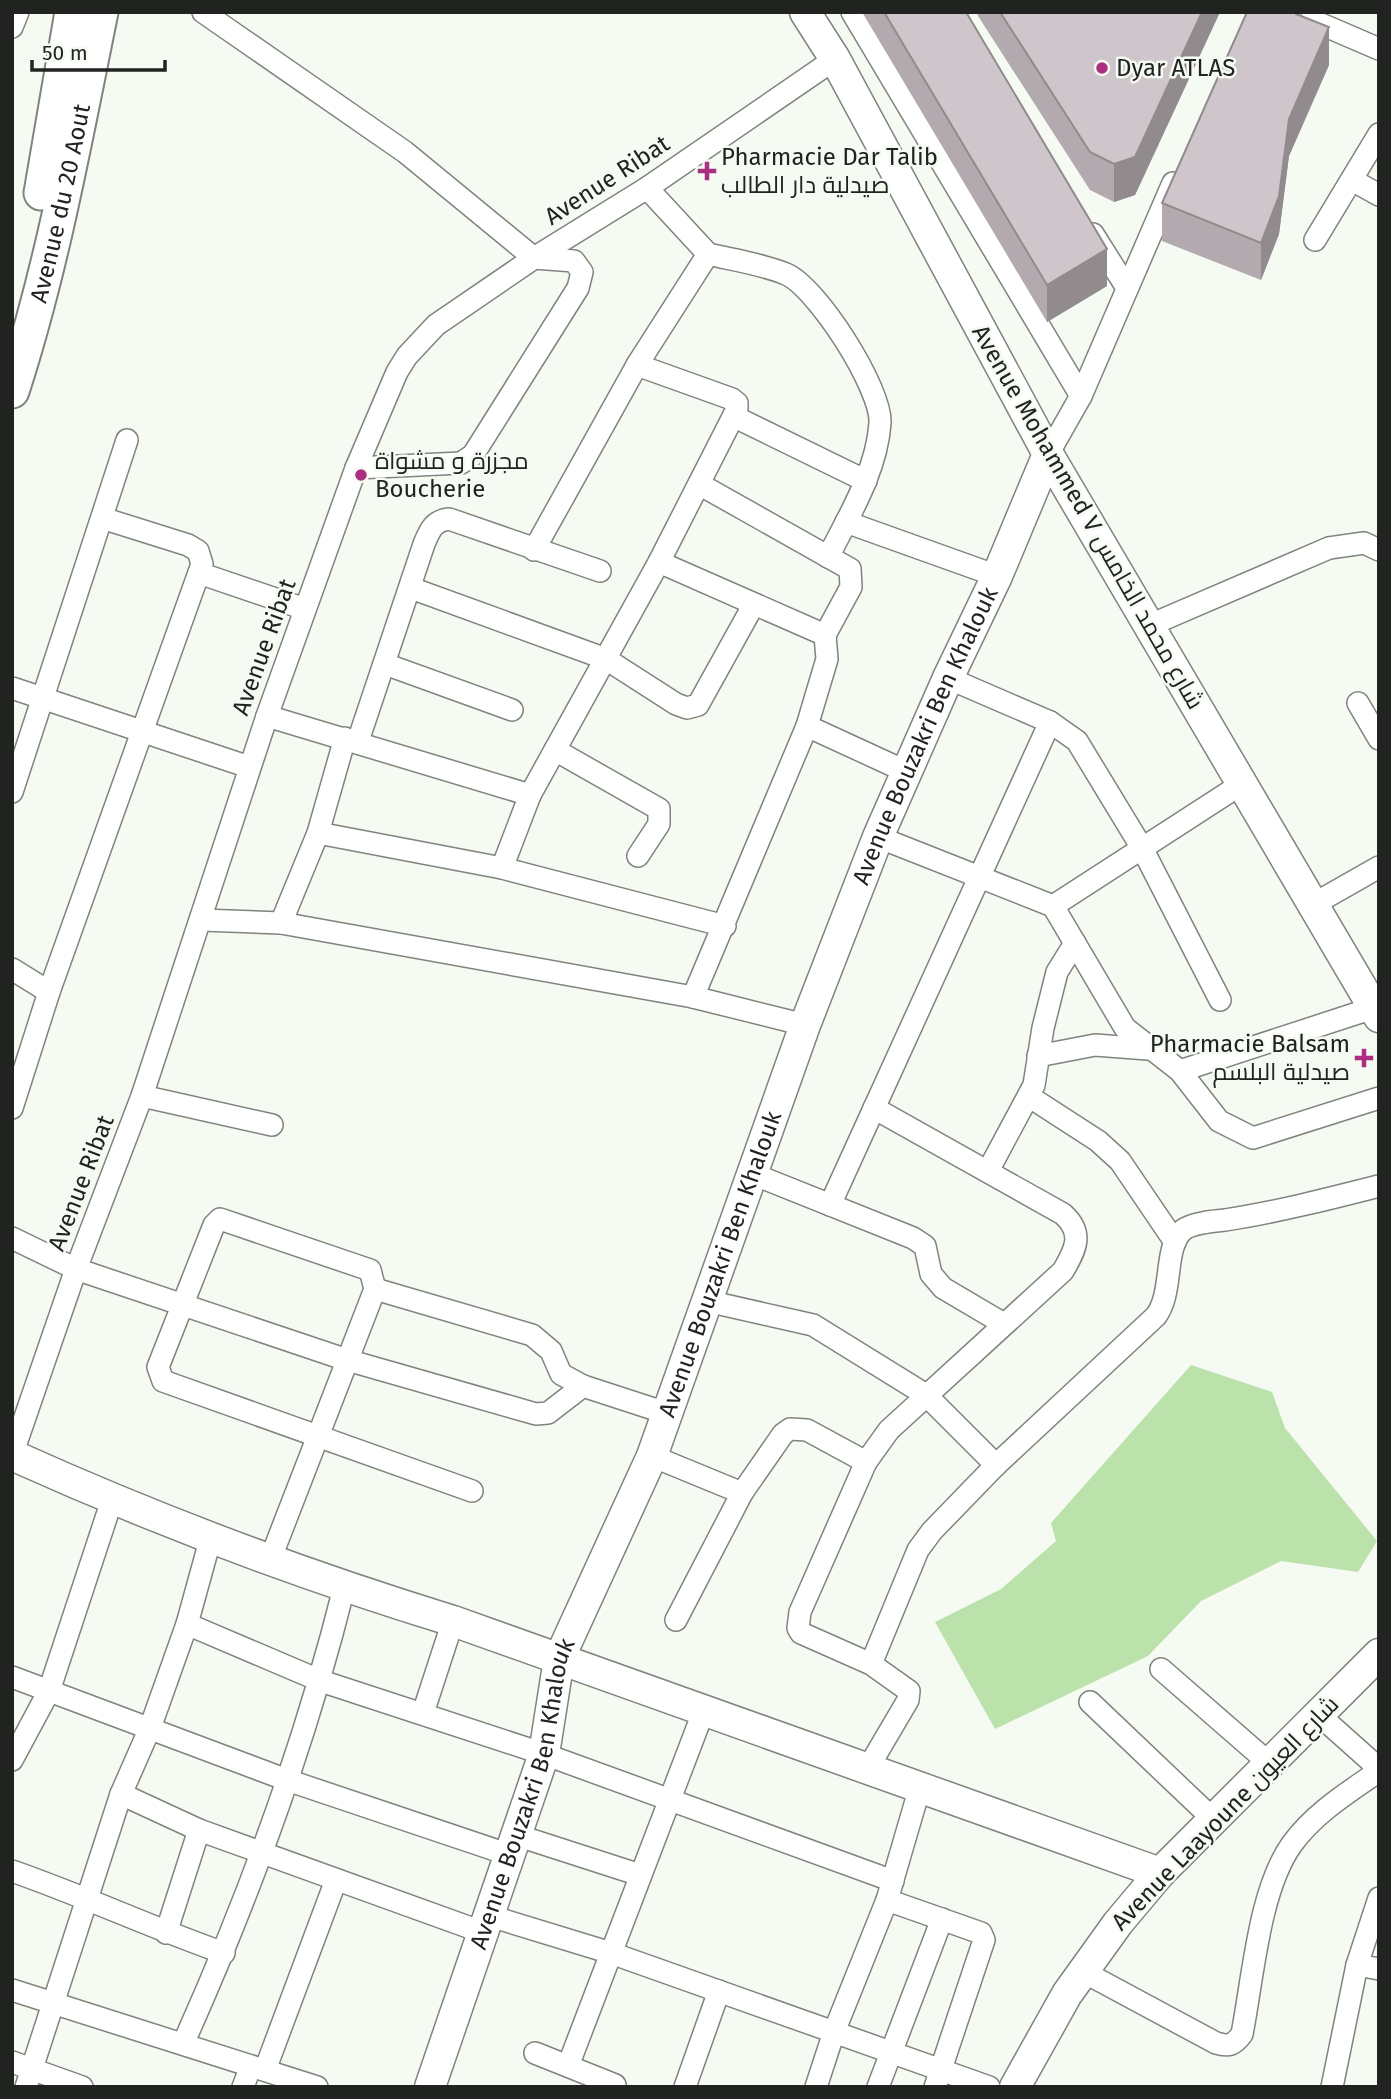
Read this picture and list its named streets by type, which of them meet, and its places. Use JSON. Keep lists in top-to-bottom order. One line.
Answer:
{"streets":{"main road":["Avenue du 20 Aout"],"street":["Avenue Ribat","Avenue Mohammed V شارع محمد الخامس","Avenue Bouzakri Ben Khalouk","Avenue Laayoune شارع العيون"]},"crossings":[["Avenue Ribat","Avenue Mohammed V شارع محمد الخامس"],["Avenue Mohammed V شارع محمد الخامس","Avenue Bouzakri Ben Khalouk"]],"places":{"other":["Dyar ATLAS","مجزرة و مشواة Boucherie"],"health":["Pharmacie Dar Talib صيدلية دار الطالب","Pharmacie Balsam صيدلية البلسم"]},"scale_bar":"50 m"}
